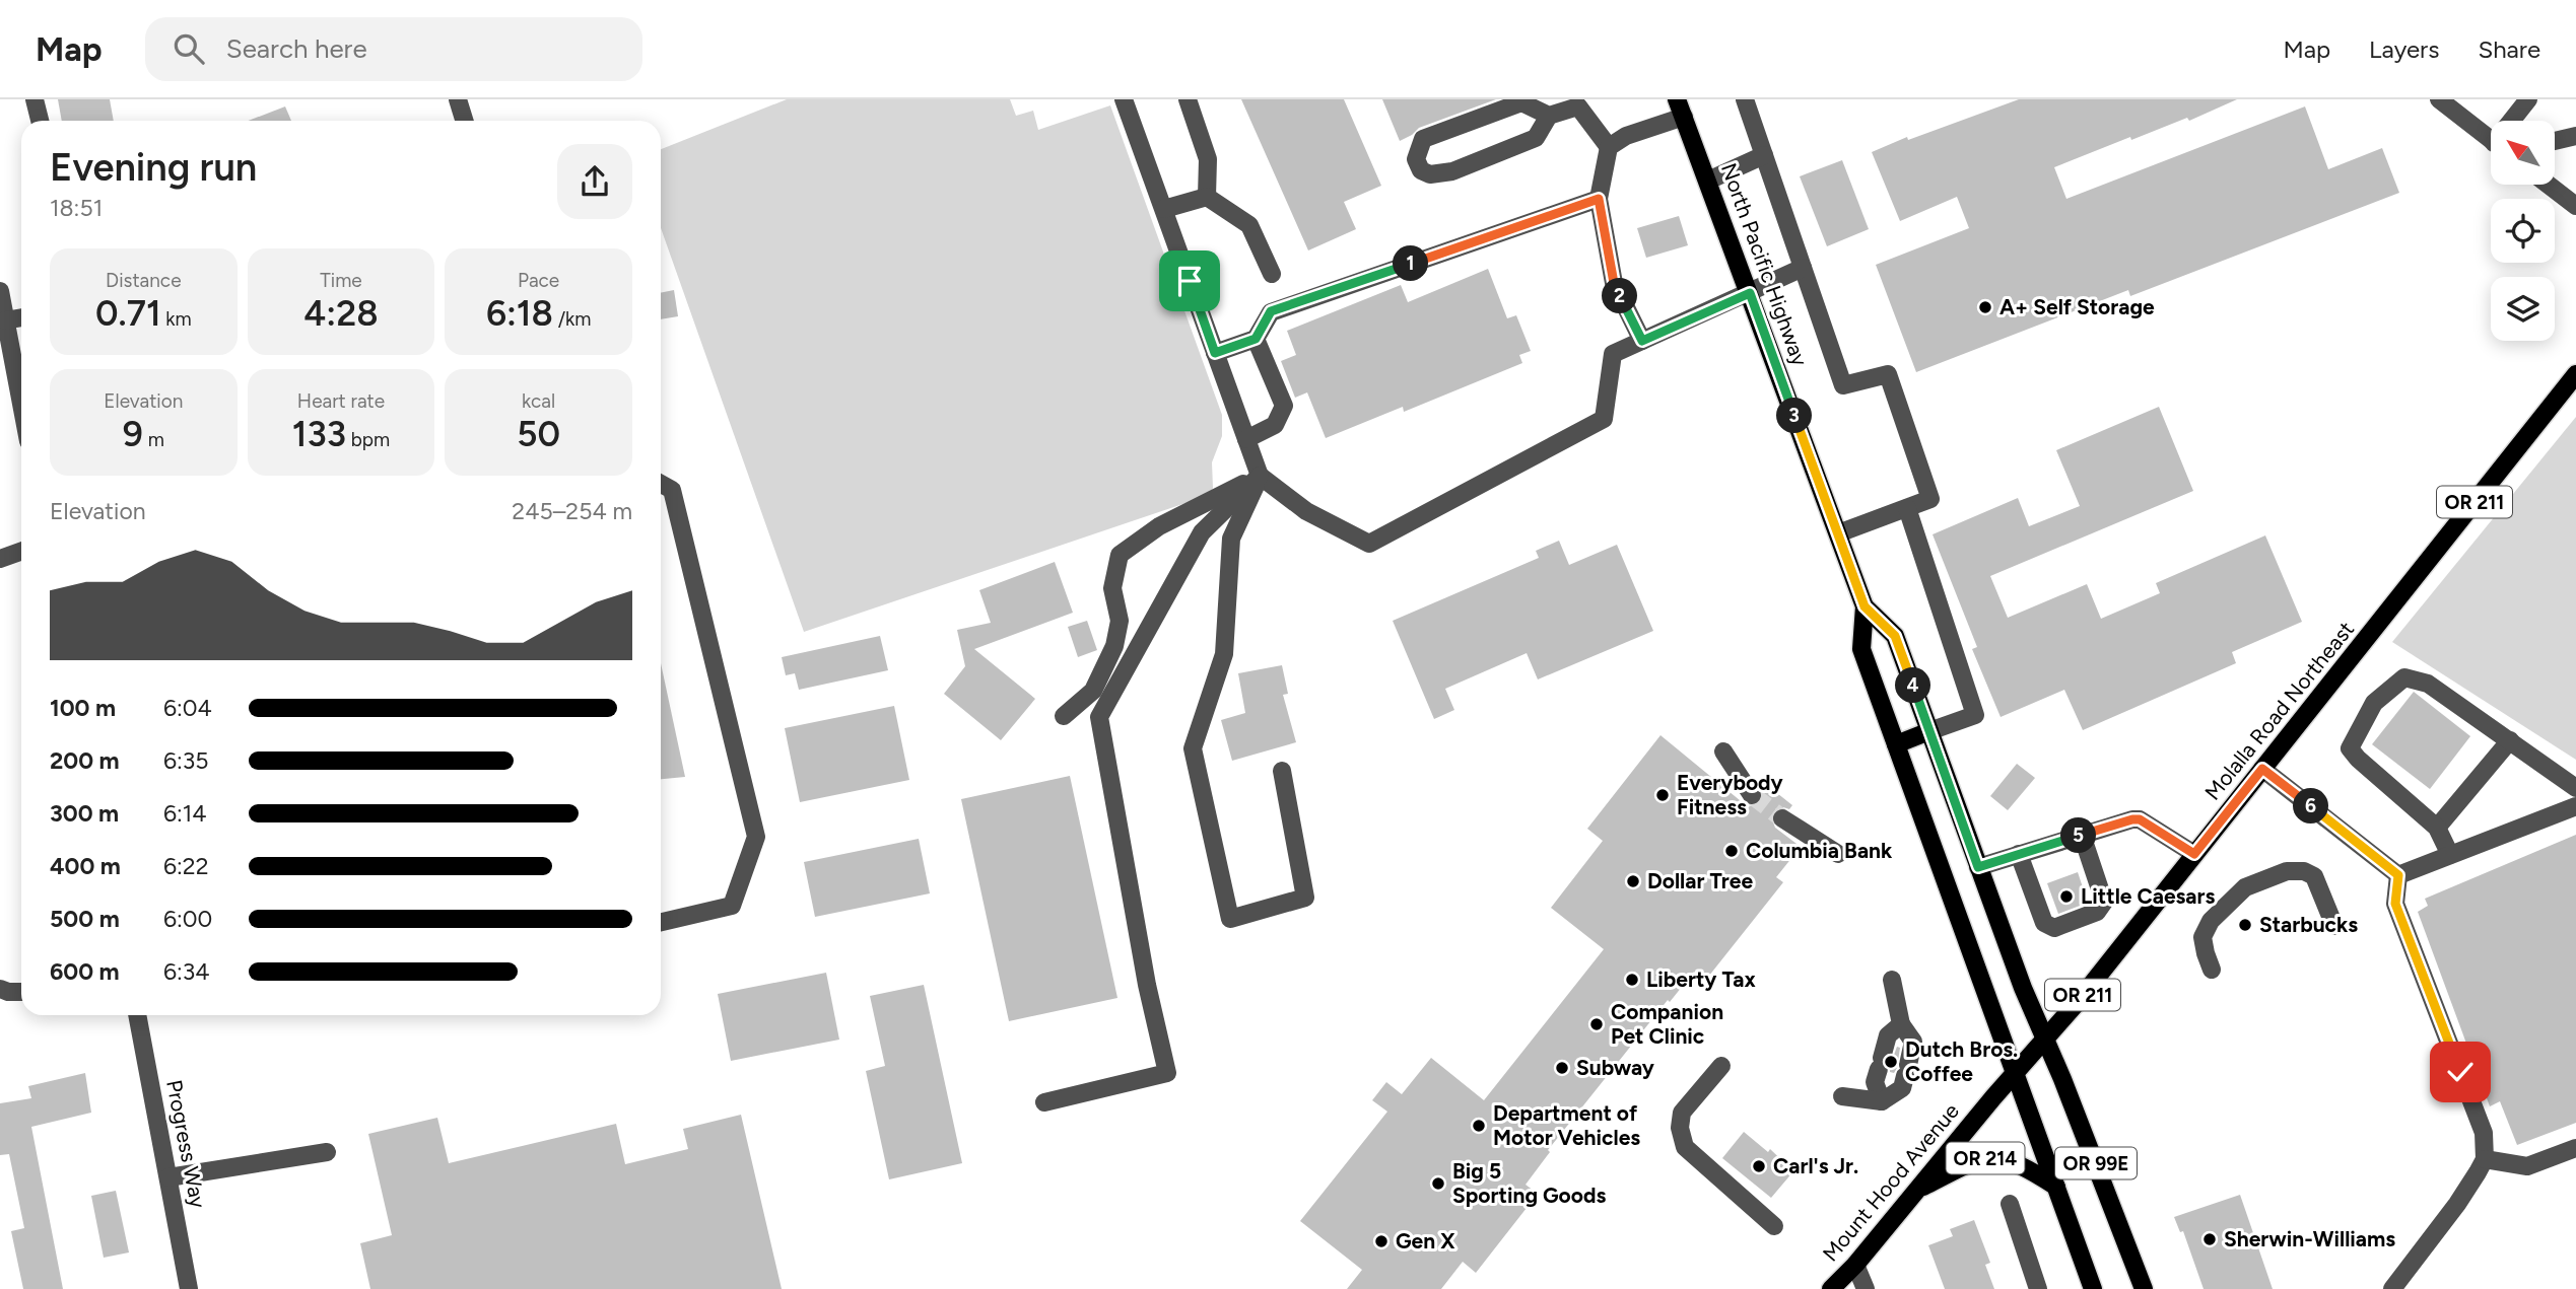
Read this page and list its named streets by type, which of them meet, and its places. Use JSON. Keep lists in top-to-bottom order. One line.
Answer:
{"streets":{"main road":["North Pacific Highway","OR 211","Molalla Road Northeast","OR 214","OR 99E","Mount Hood Avenue"],"street":["Progress Way"]},"crossings":[["North Pacific Highway","Molalla Road Northeast"],["North Pacific Highway","OR 214"],["North Pacific Highway","Mount Hood Avenue"],["Molalla Road Northeast","Mount Hood Avenue"],["OR 214","Mount Hood Avenue"]],"places":["A+ Self Storage","Everybody Fitness","Columbia Bank","Dollar Tree","Little Caesars","Starbucks","Liberty Tax","Companion Pet Clinic","Dutch Bros. Coffee","Subway","Department of Motor Vehicles","Carl's Jr.","Big 5 Sporting Goods","Sherwin-Williams","Gen X"],"north":"top left","page":{"header":"Map","search":"Search here","nav":["Map","Layers","Share"],"heading":["Evening run","18:51"],"stats":[["Distance","0.71 km"],["Time","4:28"],["Pace","6:18 /km"],["Elevation","9 m"],["Heart rate","133 bpm"],["kcal","50"]],"pins":["1","2","3","4","6","5"],"chart":["Elevation","245–254 m"],"list":[{"name":"100 m","note":"6:04"},{"name":"200 m","note":"6:35"},{"name":"300 m","note":"6:14"},{"name":"400 m","note":"6:22"},{"name":"500 m","note":"6:00"},{"name":"600 m","note":"6:34"}]}}
